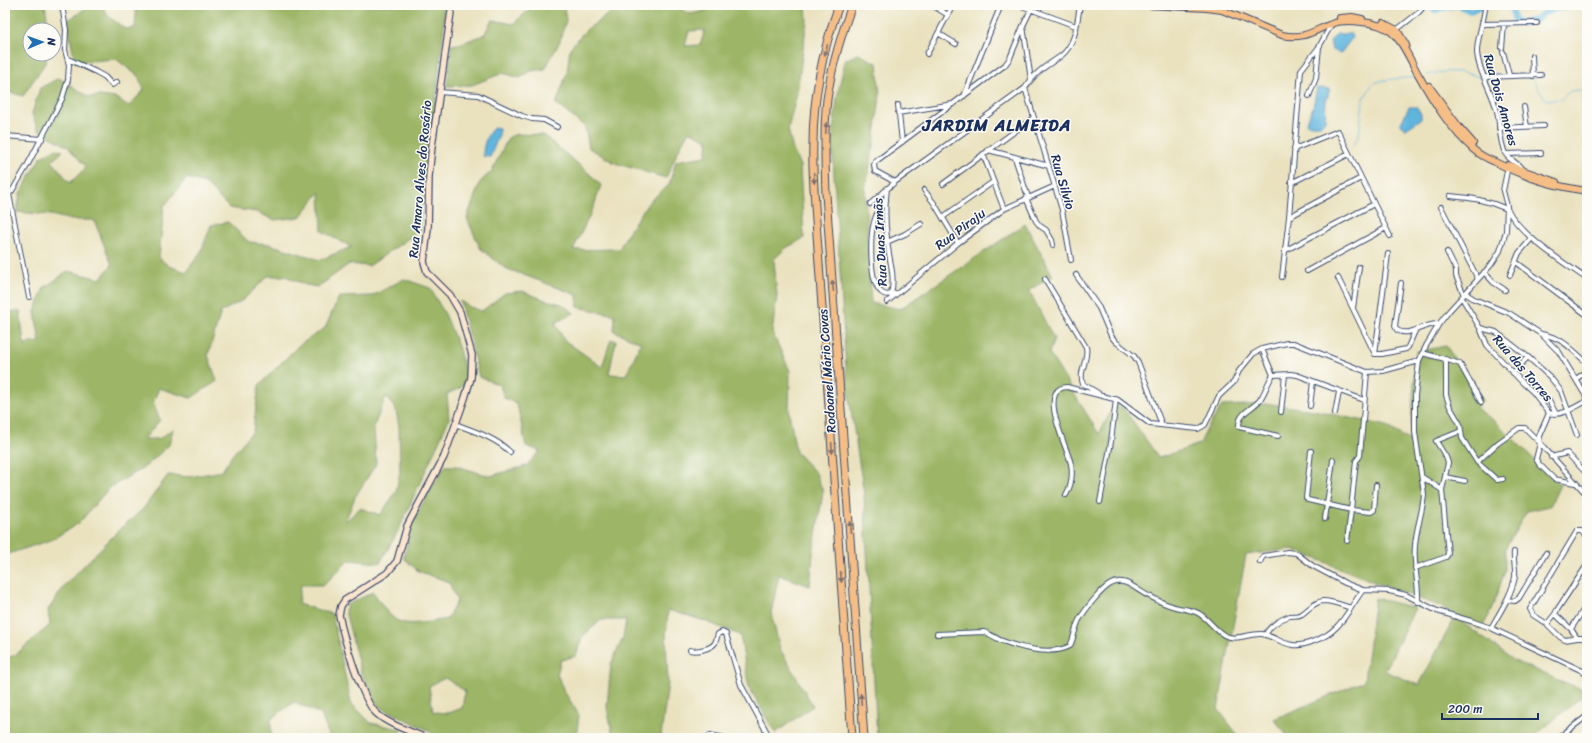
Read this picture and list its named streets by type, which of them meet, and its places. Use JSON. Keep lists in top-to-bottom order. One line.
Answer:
{"streets":{"highway":["Rodoanel Mário Covas"],"street":["Rua Dois Amores","Rua Amaro Alves do Rosário","Rua Silvio","Rua Piraju","Rua Duas Irmãs","Rua das Torres"]},"crossings":[["Rua Silvio","Rua Piraju"]],"districts":["JARDIM ALMEIDA"],"scale_bar":"200 m","north":"right"}
